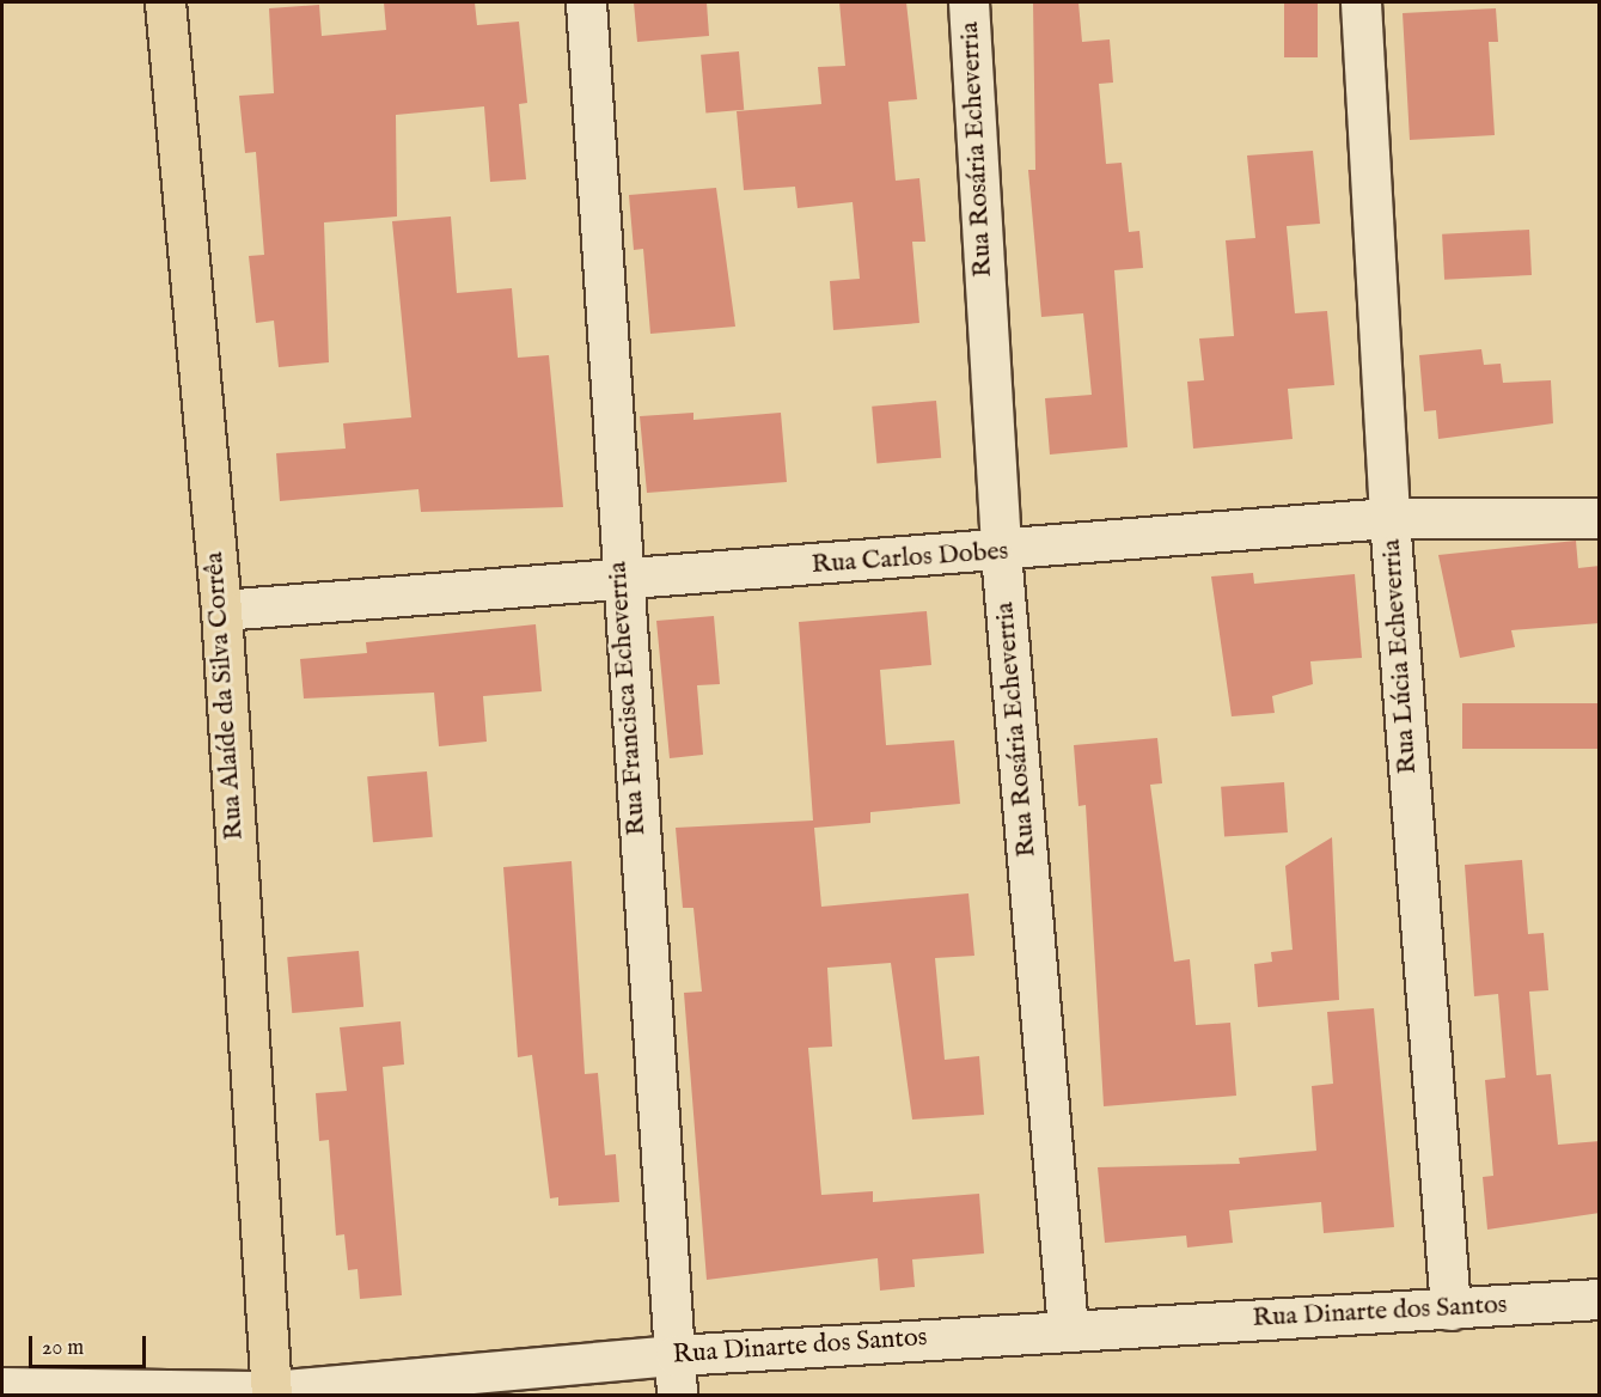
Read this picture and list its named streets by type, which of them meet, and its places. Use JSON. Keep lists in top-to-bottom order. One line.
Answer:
{"streets":{"main road":["Rua Alaíde da Silva Corrêa"],"street":["Rua Rosária Echeverria","Rua Carlos Dobes","Rua Lúcia Echeverria","Rua Francisca Echeverria","Rua Dinarte dos Santos"]},"crossings":[["Rua Rosária Echeverria","Rua Carlos Dobes"],["Rua Rosária Echeverria","Rua Dinarte dos Santos"],["Rua Carlos Dobes","Rua Lúcia Echeverria"],["Rua Carlos Dobes","Rua Alaíde da Silva Corrêa"],["Rua Carlos Dobes","Rua Francisca Echeverria"],["Rua Lúcia Echeverria","Rua Dinarte dos Santos"],["Rua Alaíde da Silva Corrêa","Rua Dinarte dos Santos"],["Rua Francisca Echeverria","Rua Dinarte dos Santos"]],"scale_bar":"20 m"}
